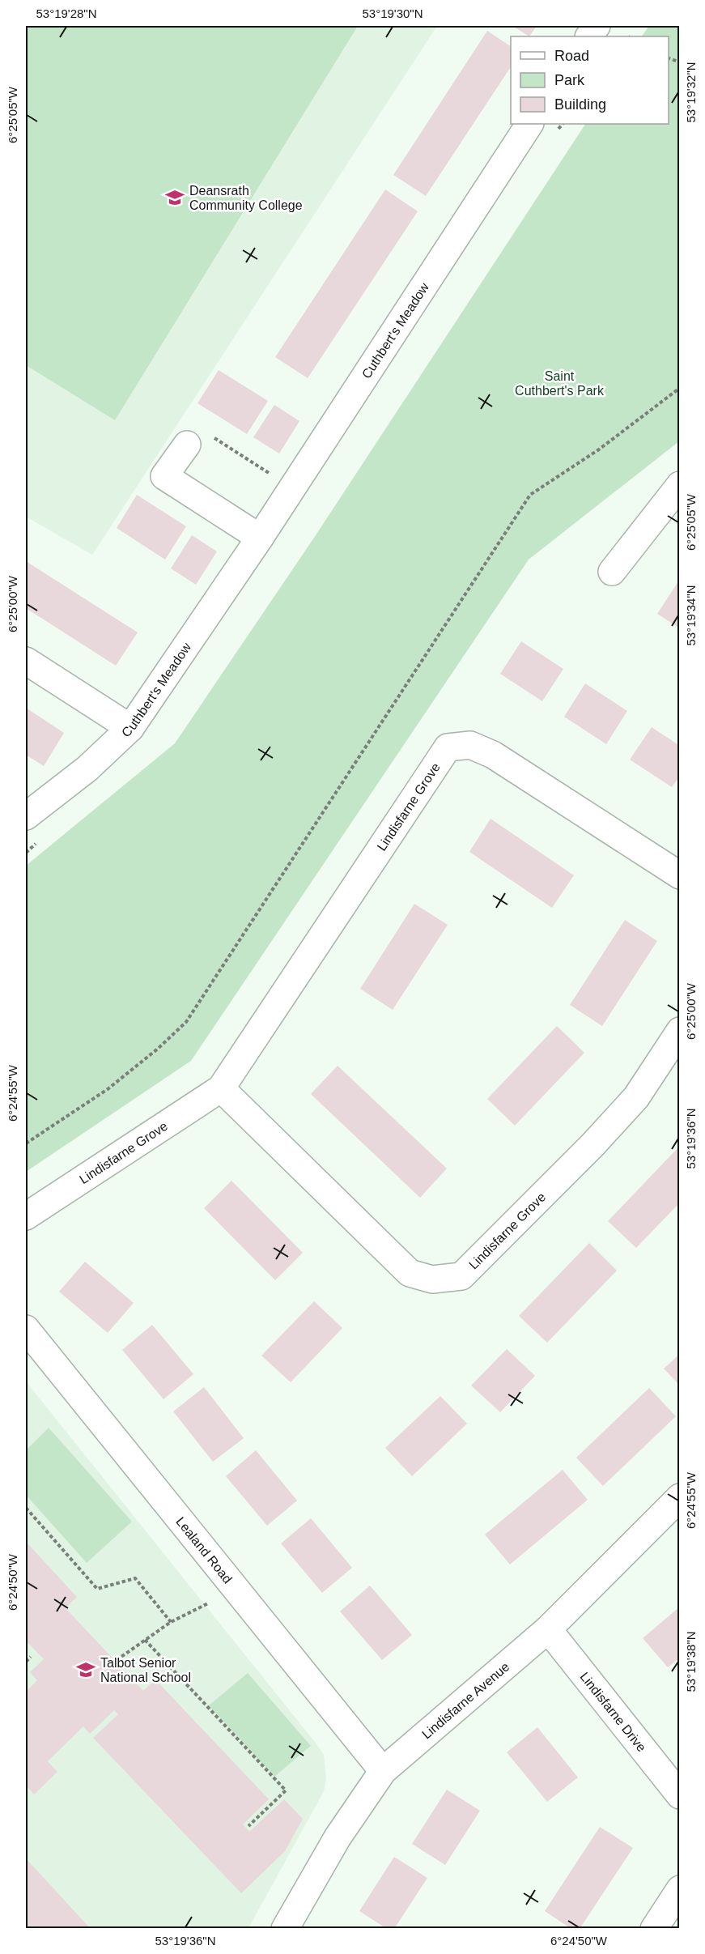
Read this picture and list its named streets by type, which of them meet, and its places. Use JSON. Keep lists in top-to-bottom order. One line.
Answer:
{"streets":{"street":["Cuthbert's Meadow","Lindisfarne Grove","Lealand Road","Lindisfarne Avenue","Lindisfarne Drive"]},"crossings":[["Lealand Road","Lindisfarne Avenue"],["Lindisfarne Avenue","Lindisfarne Drive"]],"parks":["Saint Cuthbert's Park"],"places":{"school or university":["Deansrath Community College","Talbot Senior National School"]},"legend":["Road","Park","Building"],"coordinates":["53°19'28\"N","53°19'30\"N","53°19'32\"N","6°25'05\"W","6°25'00\"W","53°19'34\"N","6°24'55\"W","53°19'36\"N","6°24'50\"W","53°19'38\"N"]}
